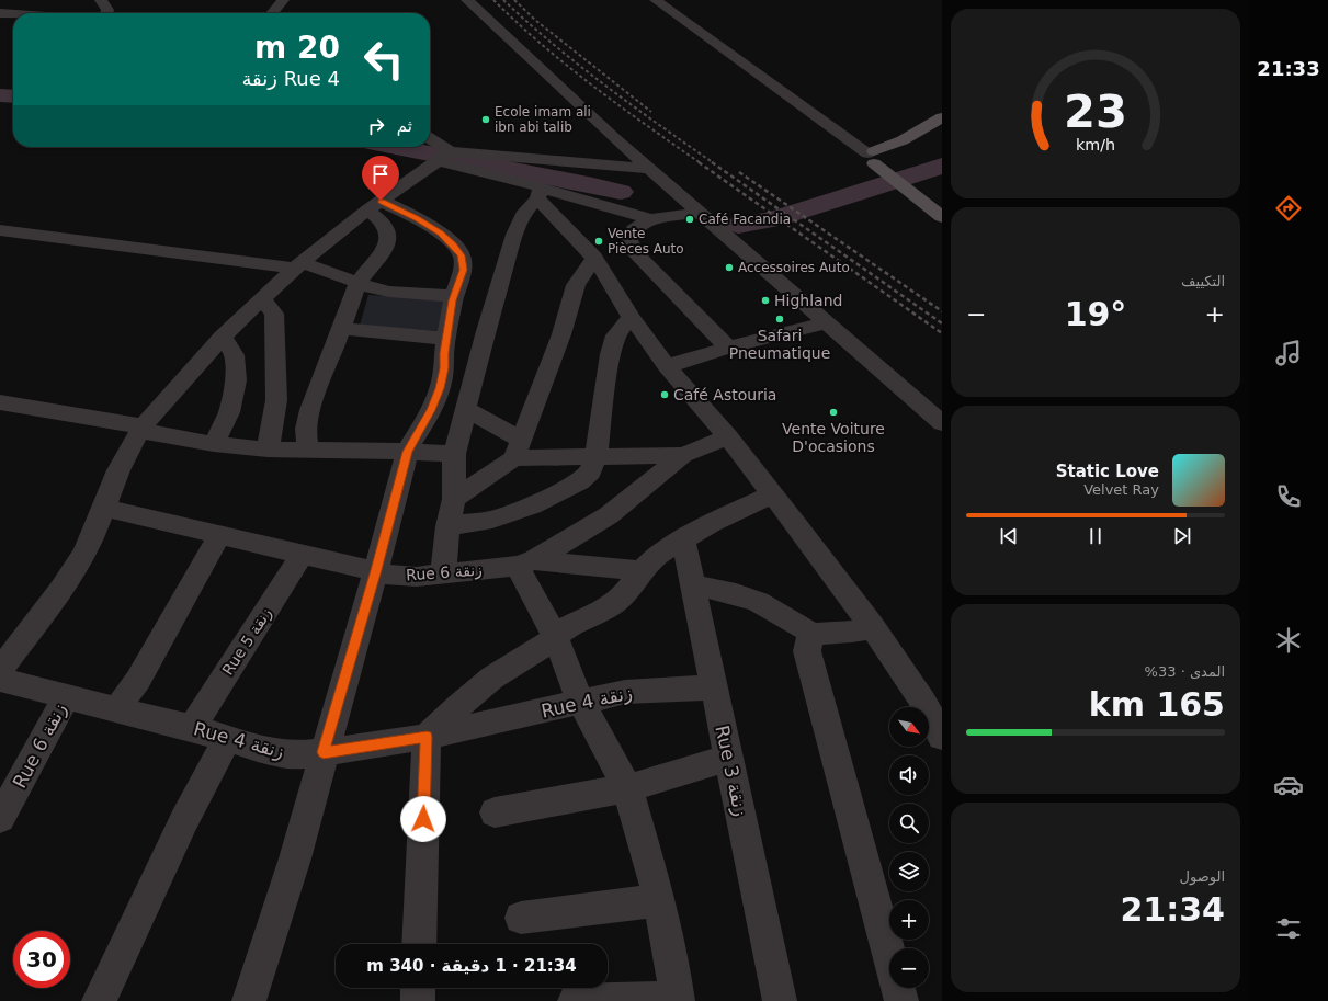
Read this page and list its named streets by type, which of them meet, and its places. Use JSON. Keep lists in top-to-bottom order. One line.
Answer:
{"streets":{"street":["Rue 6 زنقة","Rue 5 زنقة","Rue 4 زنقة","Rue 3 زنقة"]},"crossings":[["Rue 6 زنقة","Rue 5 زنقة"],["Rue 6 زنقة","Rue 4 زنقة"],["Rue 5 زنقة","Rue 4 زنقة"],["Rue 4 زنقة","Rue 3 زنقة"]],"places":["Ecole imam ali ibn abi talib","Café Facandia","Vente Pièces Auto","Accessoires Auto","Highland","Safari Pneumatique","Café Astouria","Vente Voiture D'ocasions"],"north":"bottom right","page":{"tabs":"21:33","turn":["20 m","Rue 4 زنقة"],"then":"ثم","tile":["التكييف",["المدى · 33%","165 km"],["الوصول","21:34"]],"heat":["−","19°","+"],"song":["Static Love","Velvet Ray"],"map_buttons":["+","−"],"limit":"30","trip":"21:34 · 1 دقيقة · 340 m","gauge":["23","km/h"]}}
